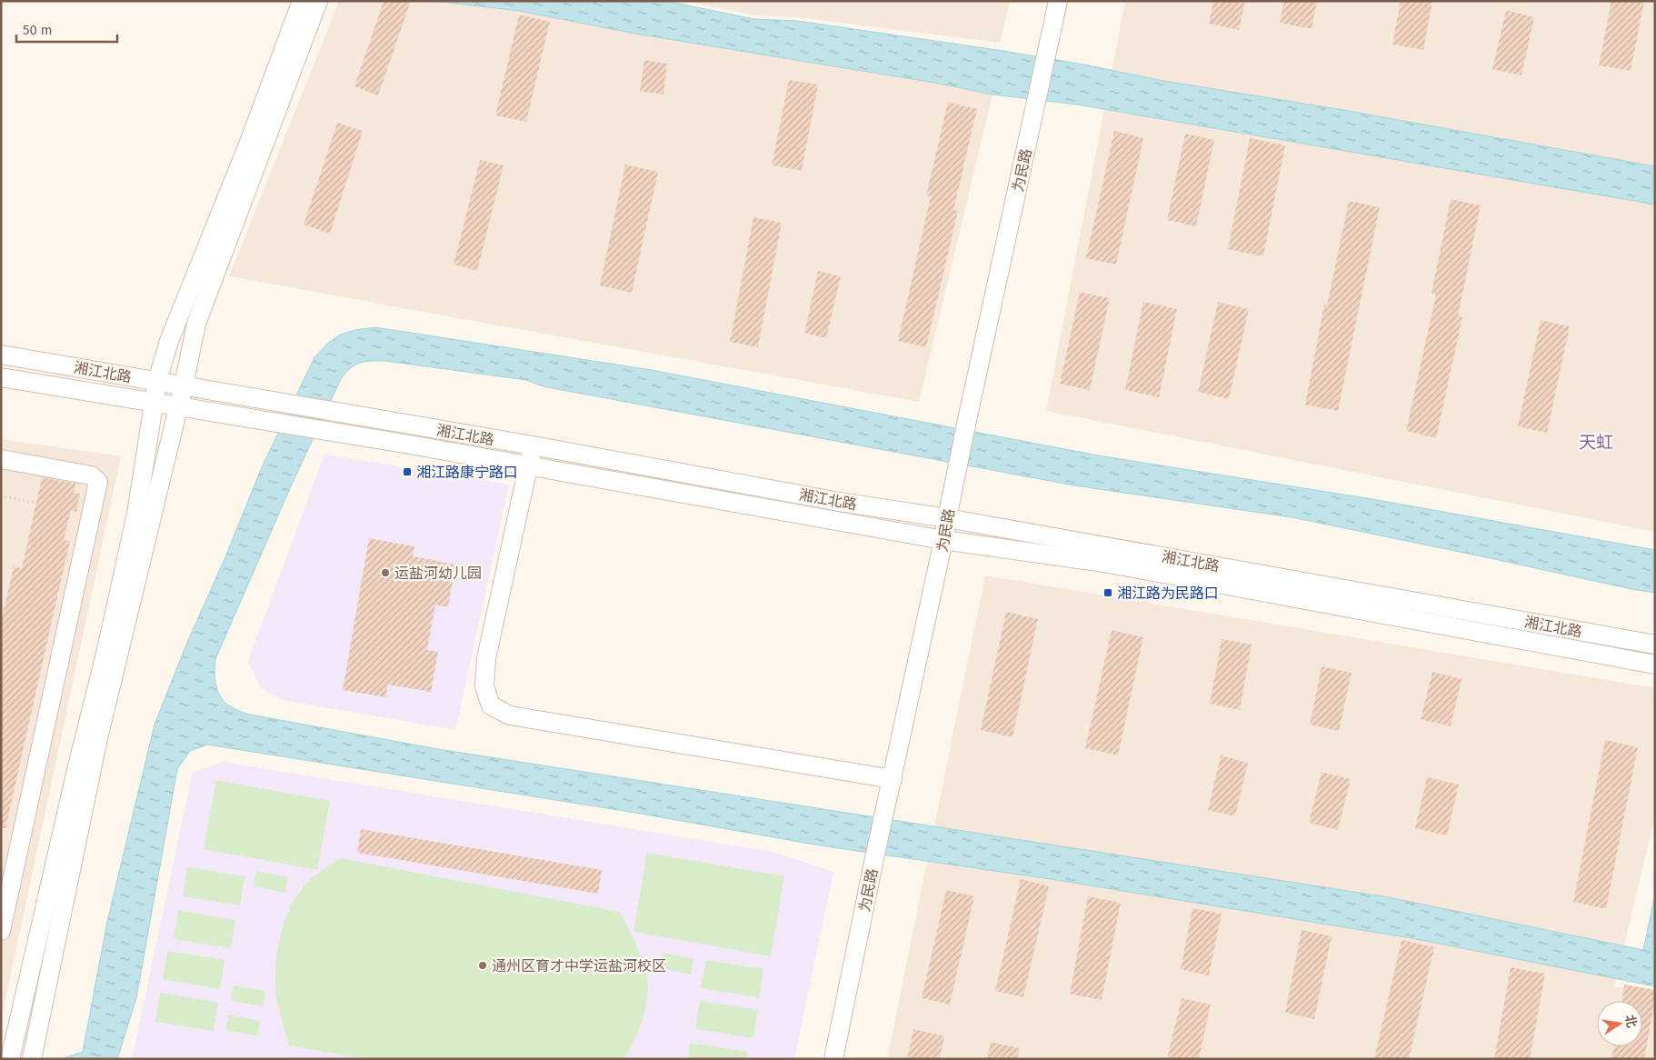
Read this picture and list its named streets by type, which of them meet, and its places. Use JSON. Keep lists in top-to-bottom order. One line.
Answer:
{"streets":{"street":["为民路","湘江北路"]},"crossings":[["为民路","湘江北路"]],"districts":["天虹"],"places":{"transit":["湘江路康宁路口","湘江路为民路口"],"other":["运盐河幼儿园","通州区育才中学运盐河校区"]},"scale_bar":"50 m","north":"right"}
